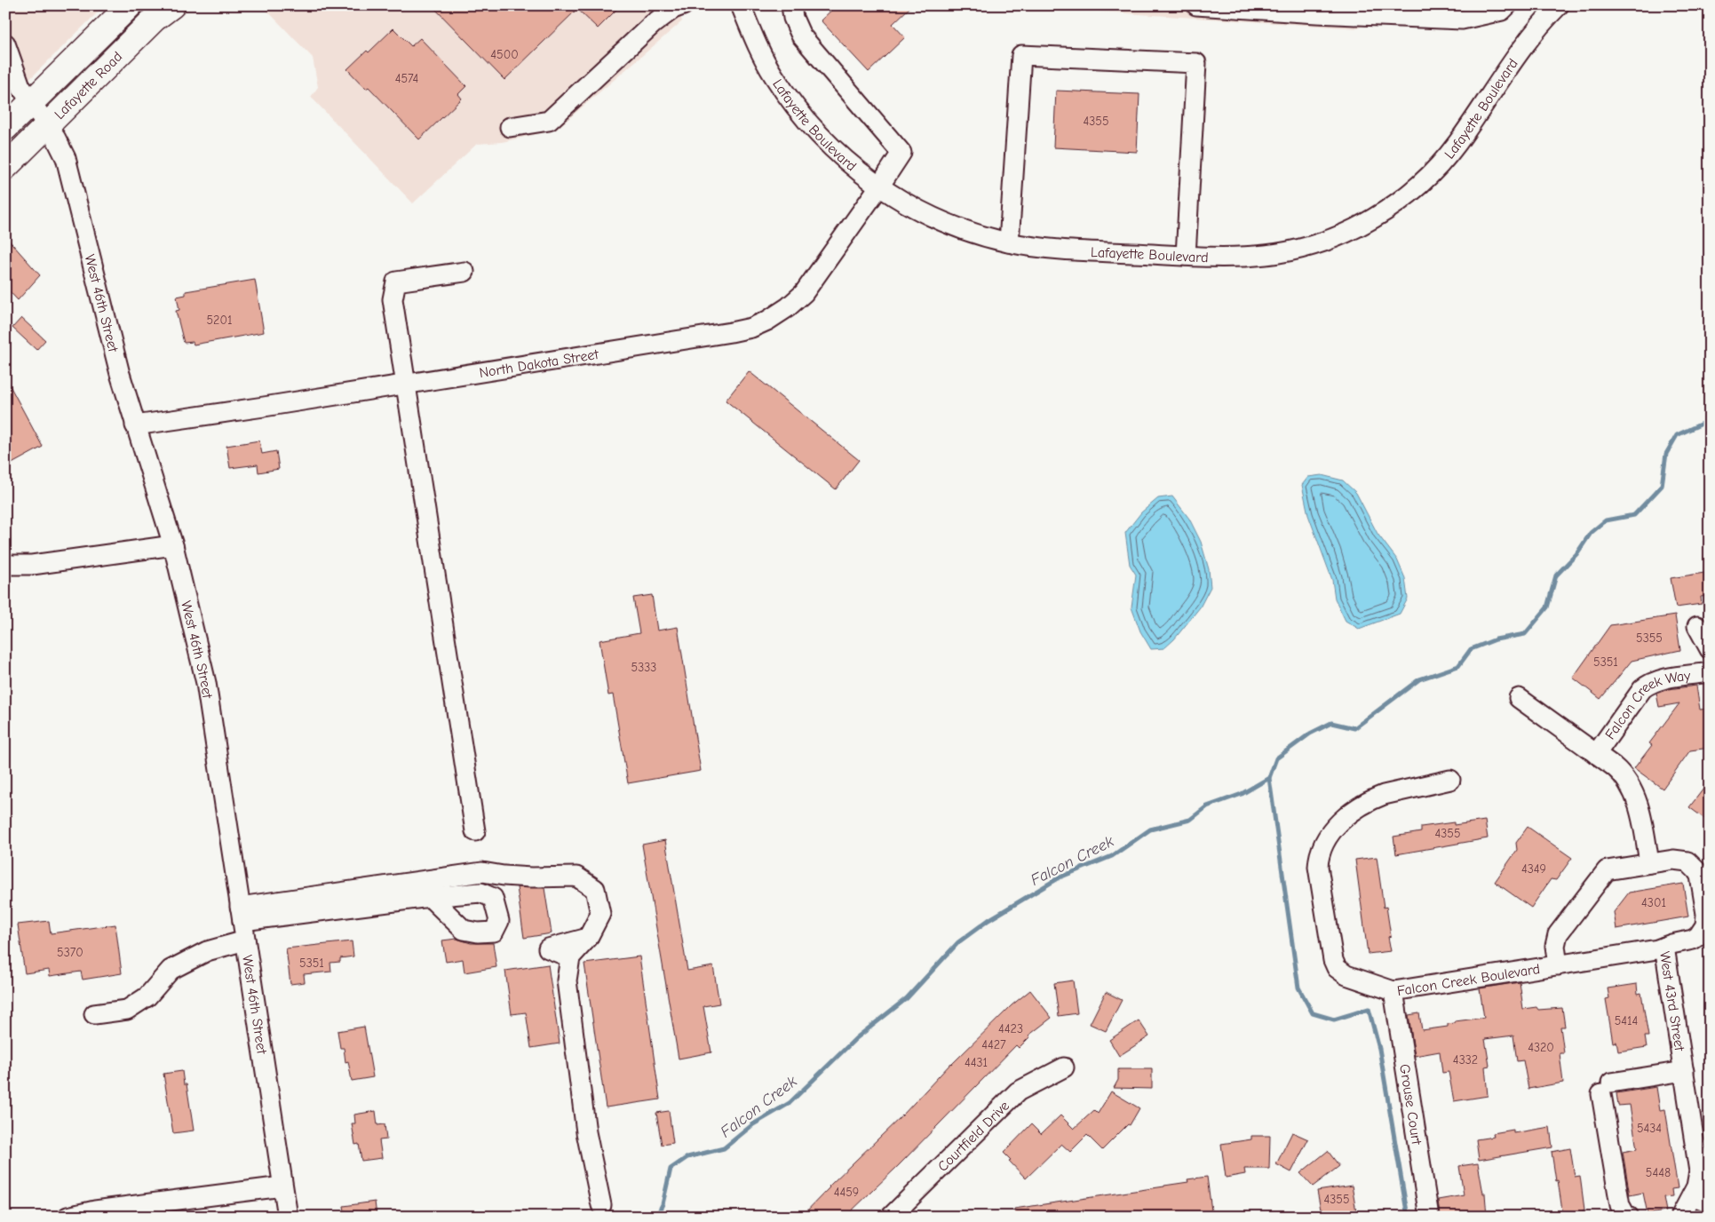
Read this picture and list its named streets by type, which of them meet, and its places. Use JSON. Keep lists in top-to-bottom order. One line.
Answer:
{"streets":{"main road":["Lafayette Road"],"street":["Lafayette Boulevard","West 46th Street","North Dakota Street","Falcon Creek Way","Falcon Creek Boulevard","West 43rd Street","Grouse Court","Courtfield Drive"]},"crossings":[["Lafayette Road","West 46th Street"],["Lafayette Boulevard","North Dakota Street"],["West 46th Street","North Dakota Street"],["Falcon Creek Boulevard","West 43rd Street"],["Falcon Creek Boulevard","Grouse Court"]],"water":["Falcon Creek"],"house_numbers":["4500","4574","4355","5201","5355","5351","5333","4355","4349","4301","5370","5351","5414","4423","4427","4320","4332","4431","5434","5448","4459","4355"]}
